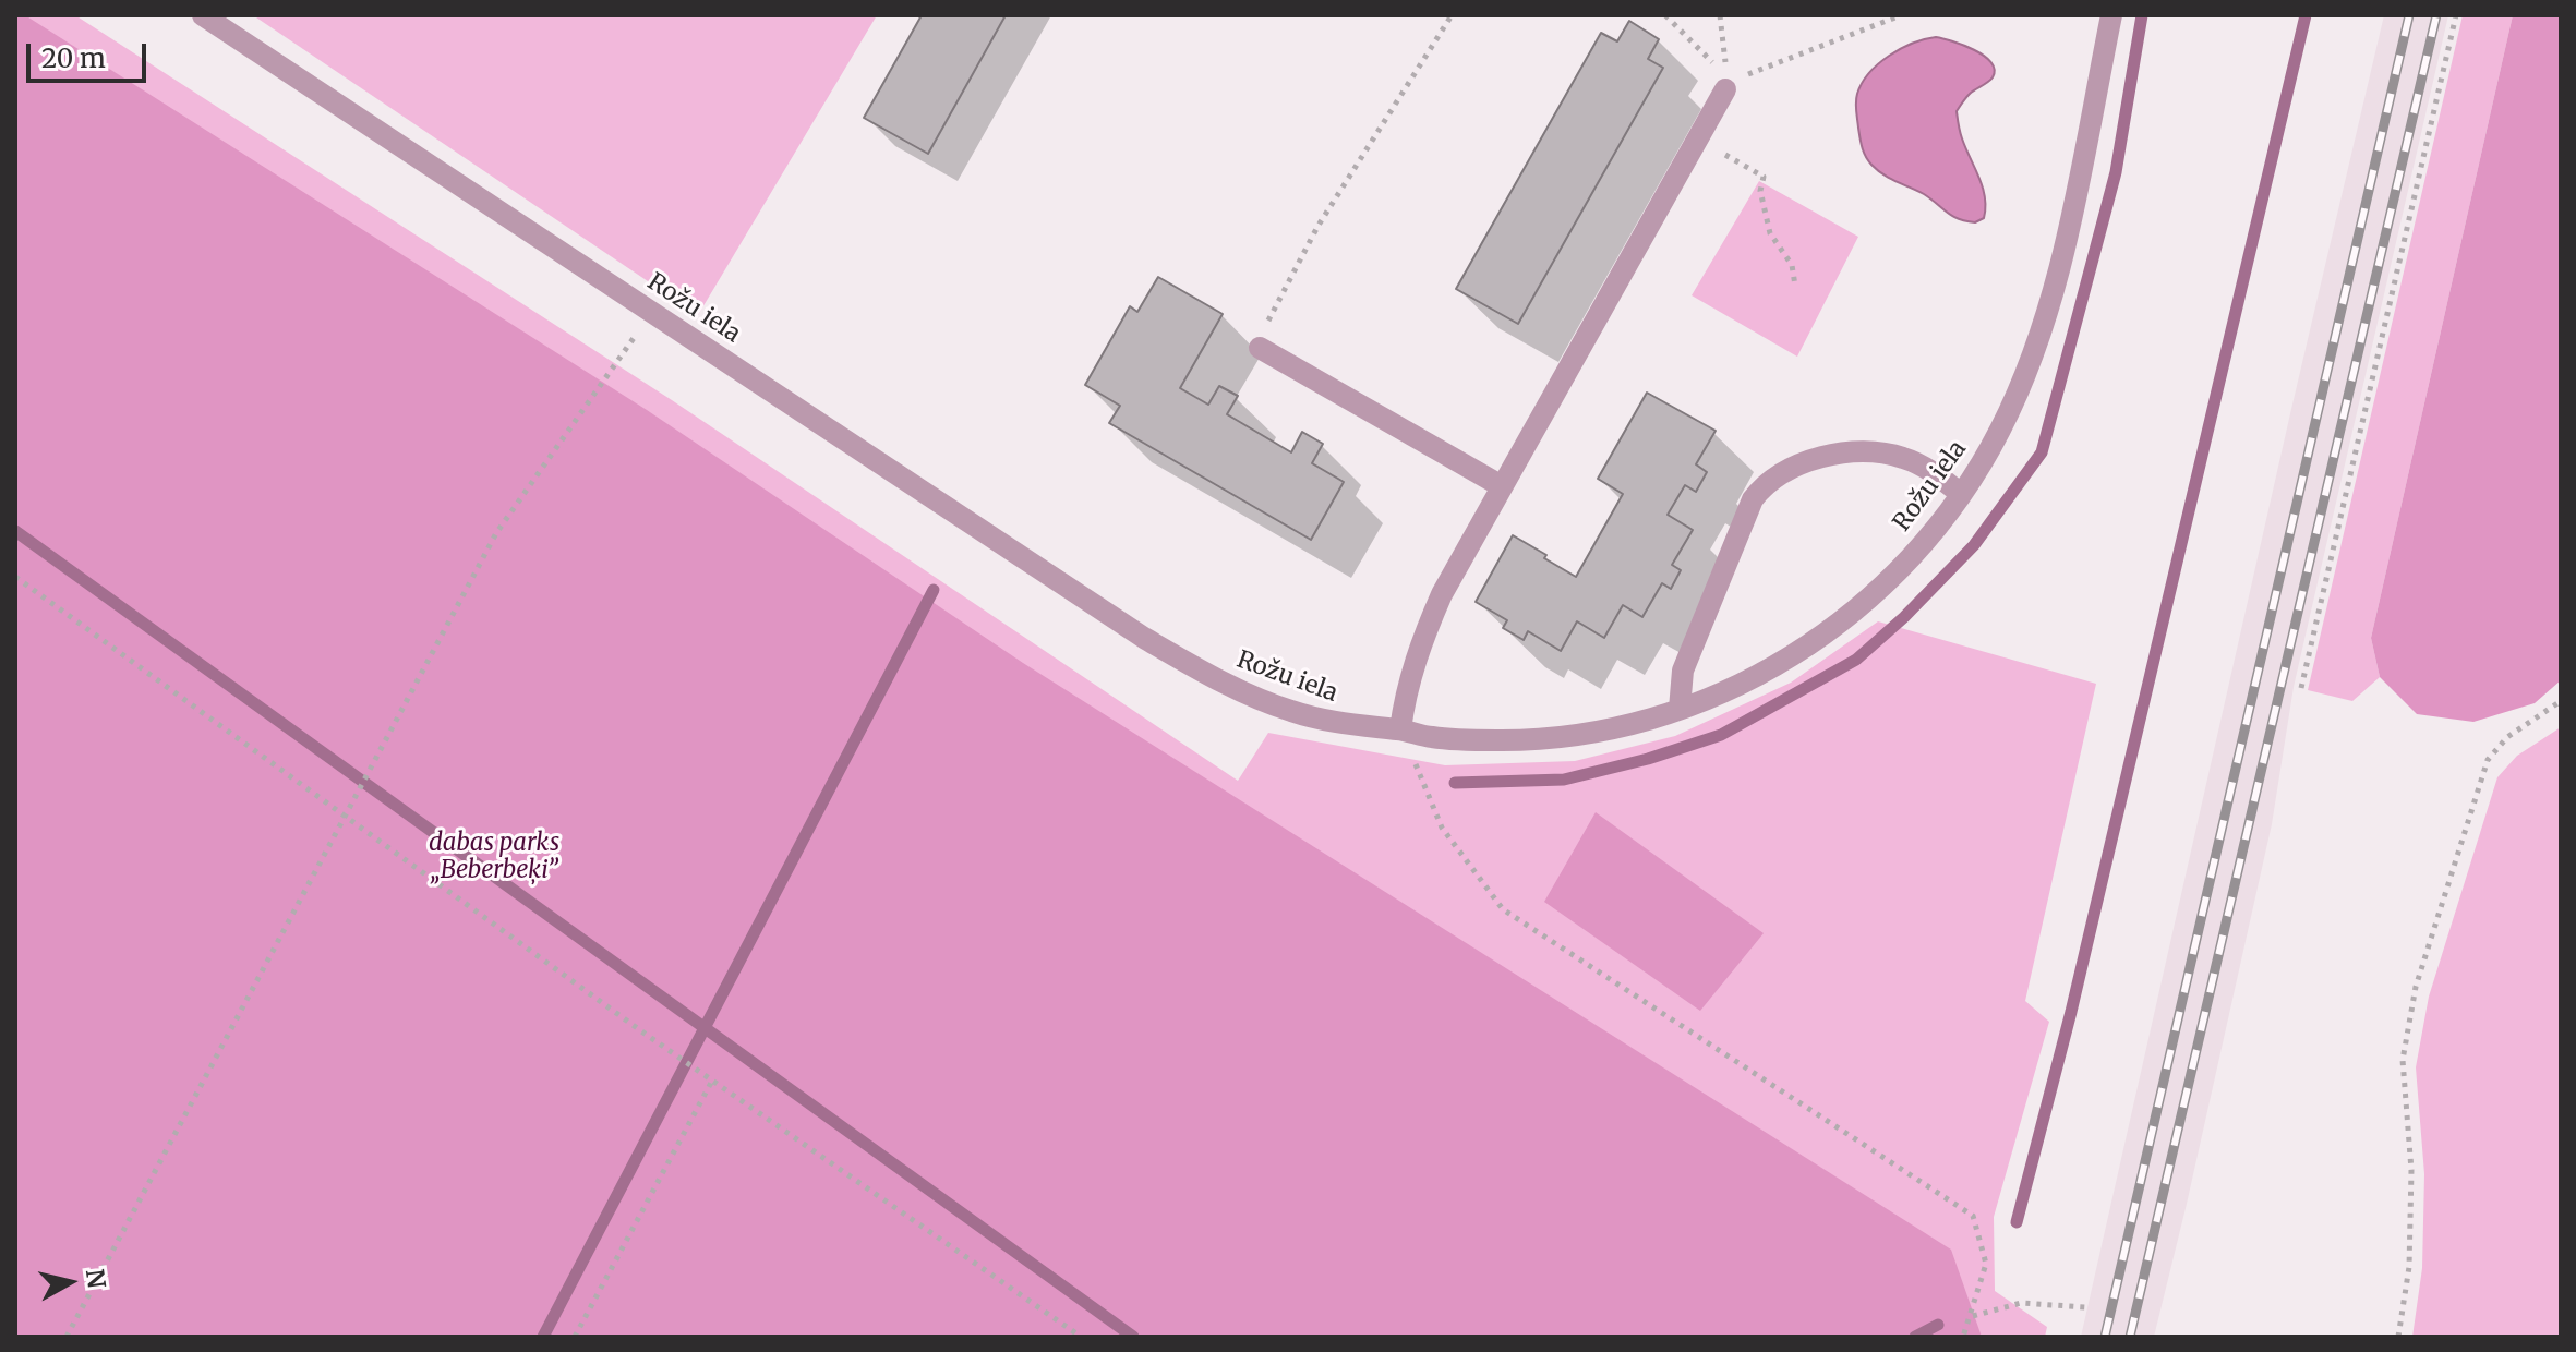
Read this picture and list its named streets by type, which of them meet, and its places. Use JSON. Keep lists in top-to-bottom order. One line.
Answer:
{"streets":{"street":["Rožu iela"]},"parks":["dabas parks „Beberbeķi”"],"scale_bar":"20 m","north":"right"}
